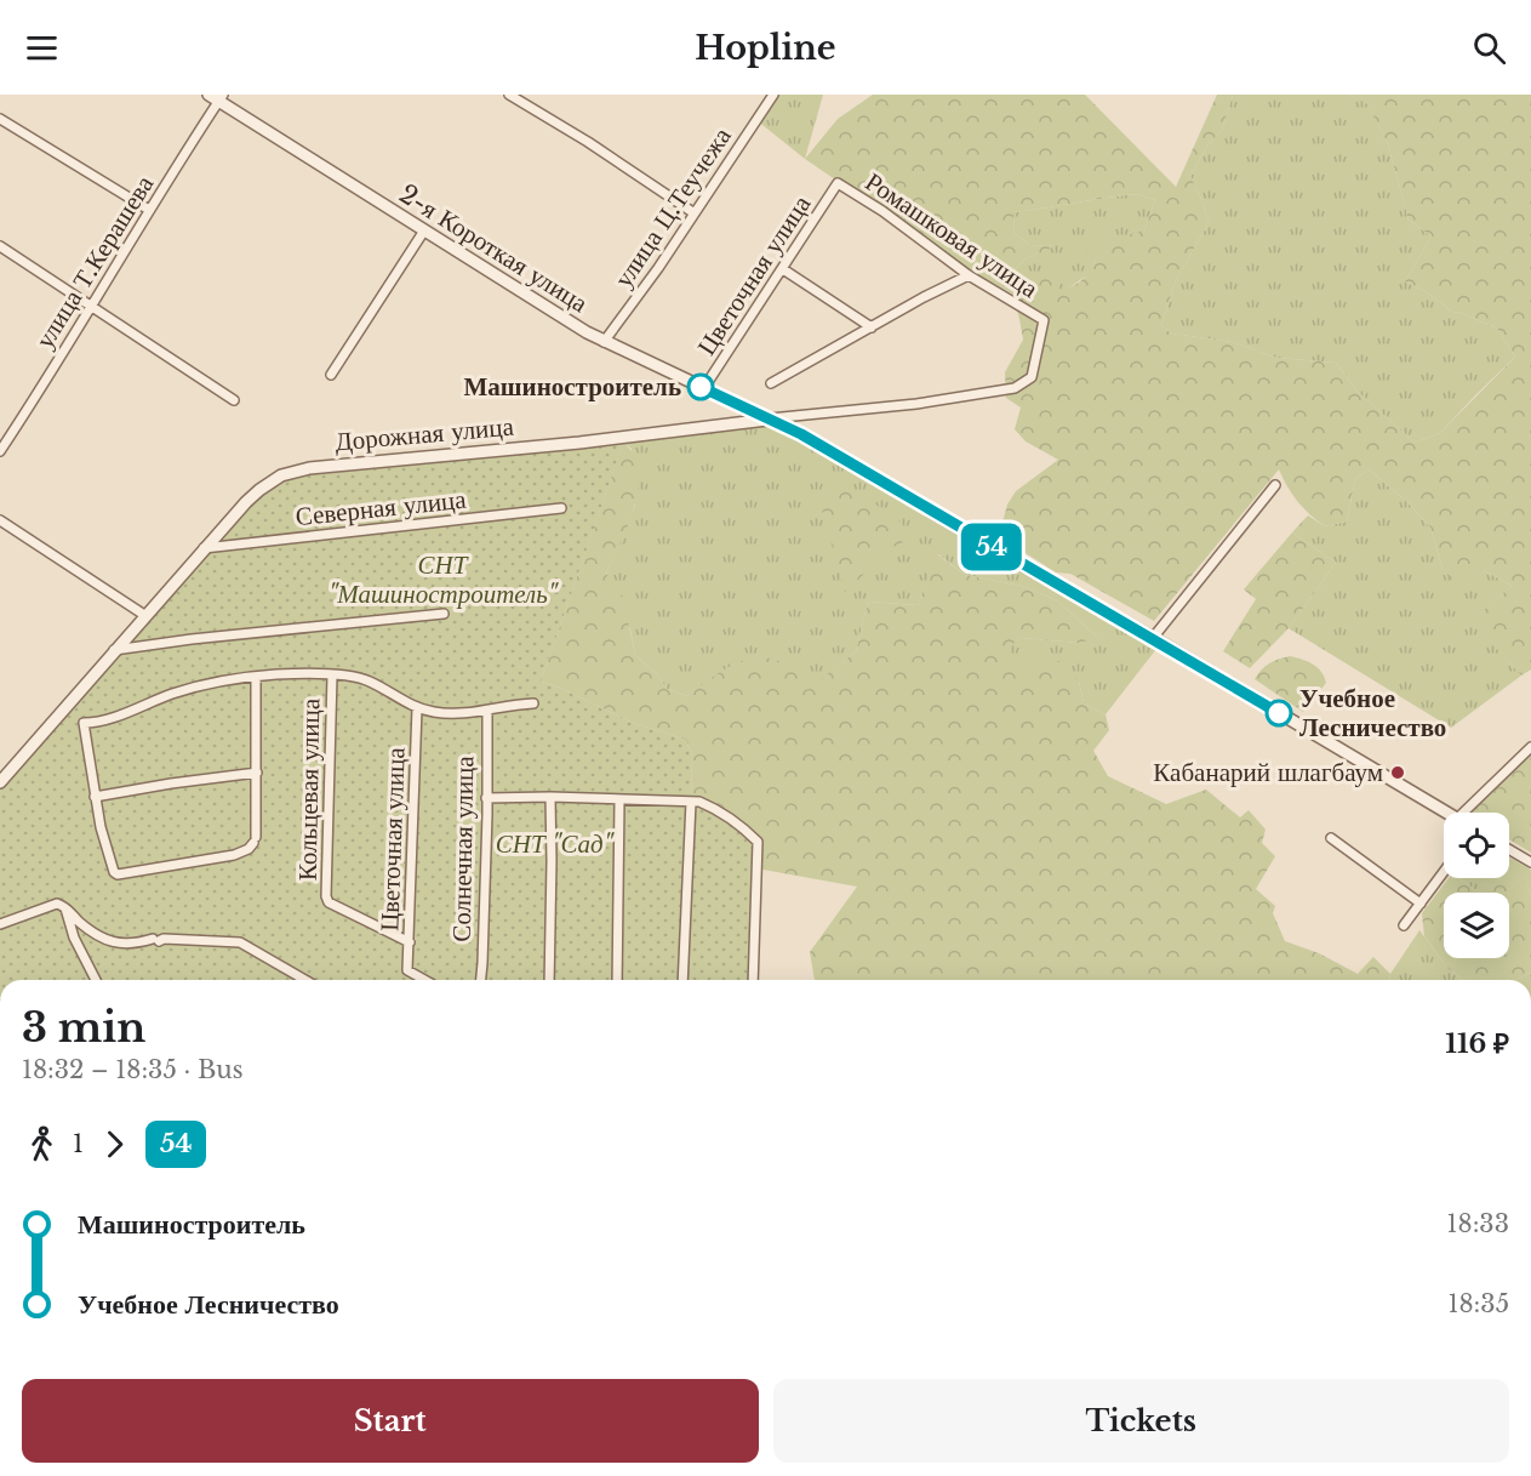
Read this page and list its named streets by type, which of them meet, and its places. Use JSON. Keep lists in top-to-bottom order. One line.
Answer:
{"streets":{"street":["улица Ц.Теучежа","Ромашковая улица","2-я Короткая улица","улица Т.Керашева","Цветочная улица","Дорожная улица","Северная улица","Кольцевая улица","Солнечная улица"]},"crossings":[["улица Ц.Теучежа","2-я Короткая улица"],["Ромашковая улица","2-я Короткая улица"],["Ромашковая улица","Цветочная улица"],["Ромашковая улица","Дорожная улица"],["2-я Короткая улица","улица Т.Керашева"],["2-я Короткая улица","Цветочная улица"],["2-я Короткая улица","Дорожная улица"],["Цветочная улица","Кольцевая улица"],["Дорожная улица","Северная улица"]],"parks":["СНТ \"Машиностроитель\"","СНТ \"Сад\""],"places":["Машиностроитель","Учебное Лесничество","Кабанарий шлагбаум"],"lines":["bus line 54"],"page":{"header":"Hopline","on_map":"54","heading":["3 min","18:32 – 18:35 · Bus","116 ₽"],"legs":["1","54"],"list":[{"name":"Машиностроитель","value":"18:33"},{"name":"Учебное Лесничество","value":"18:35"}],"buttons":["Start","Tickets"]}}
